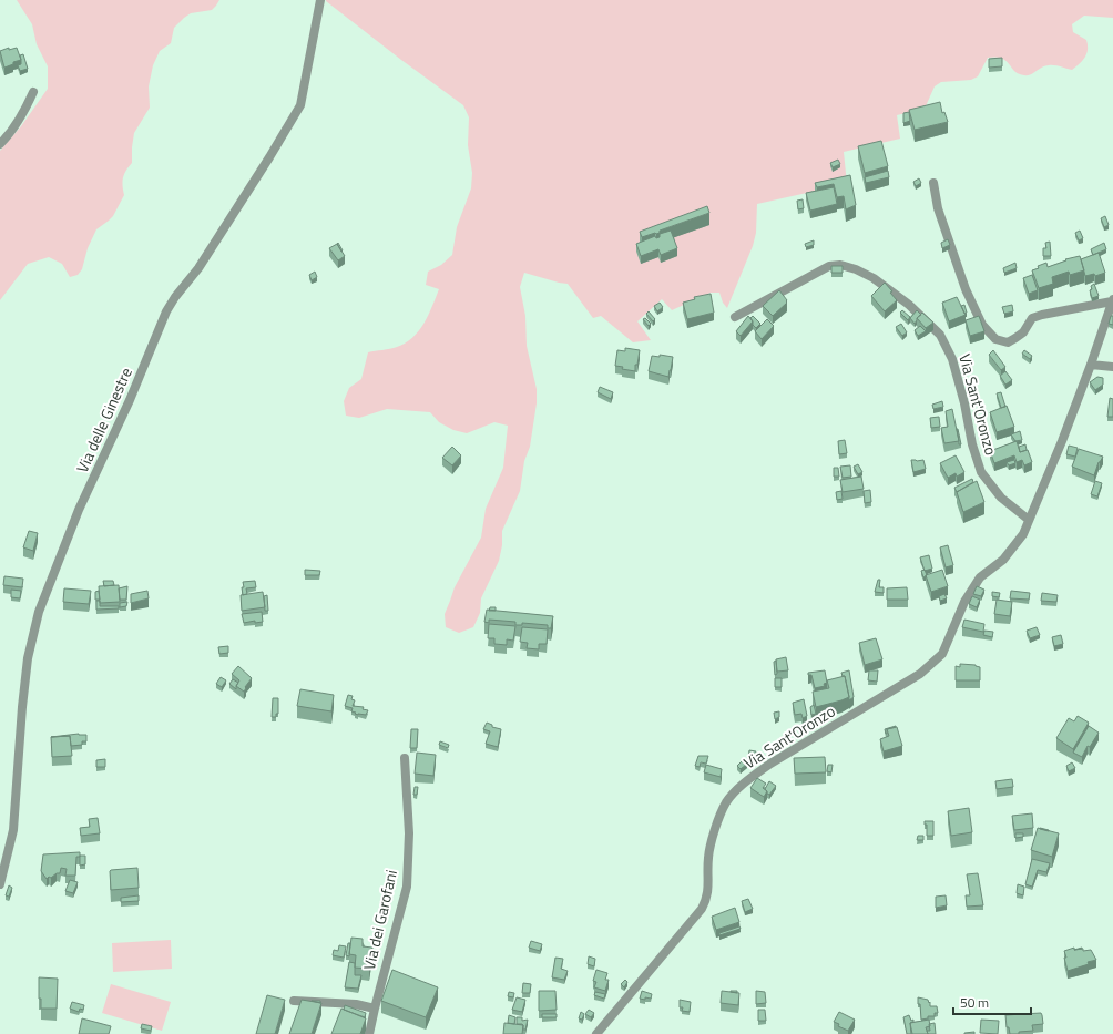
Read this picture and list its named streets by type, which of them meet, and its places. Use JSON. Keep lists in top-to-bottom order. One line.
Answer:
{"streets":{"street":["Via Sant'Oronzo","Via delle Ginestre","Via dei Garofani"]},"scale_bar":"50 m"}
